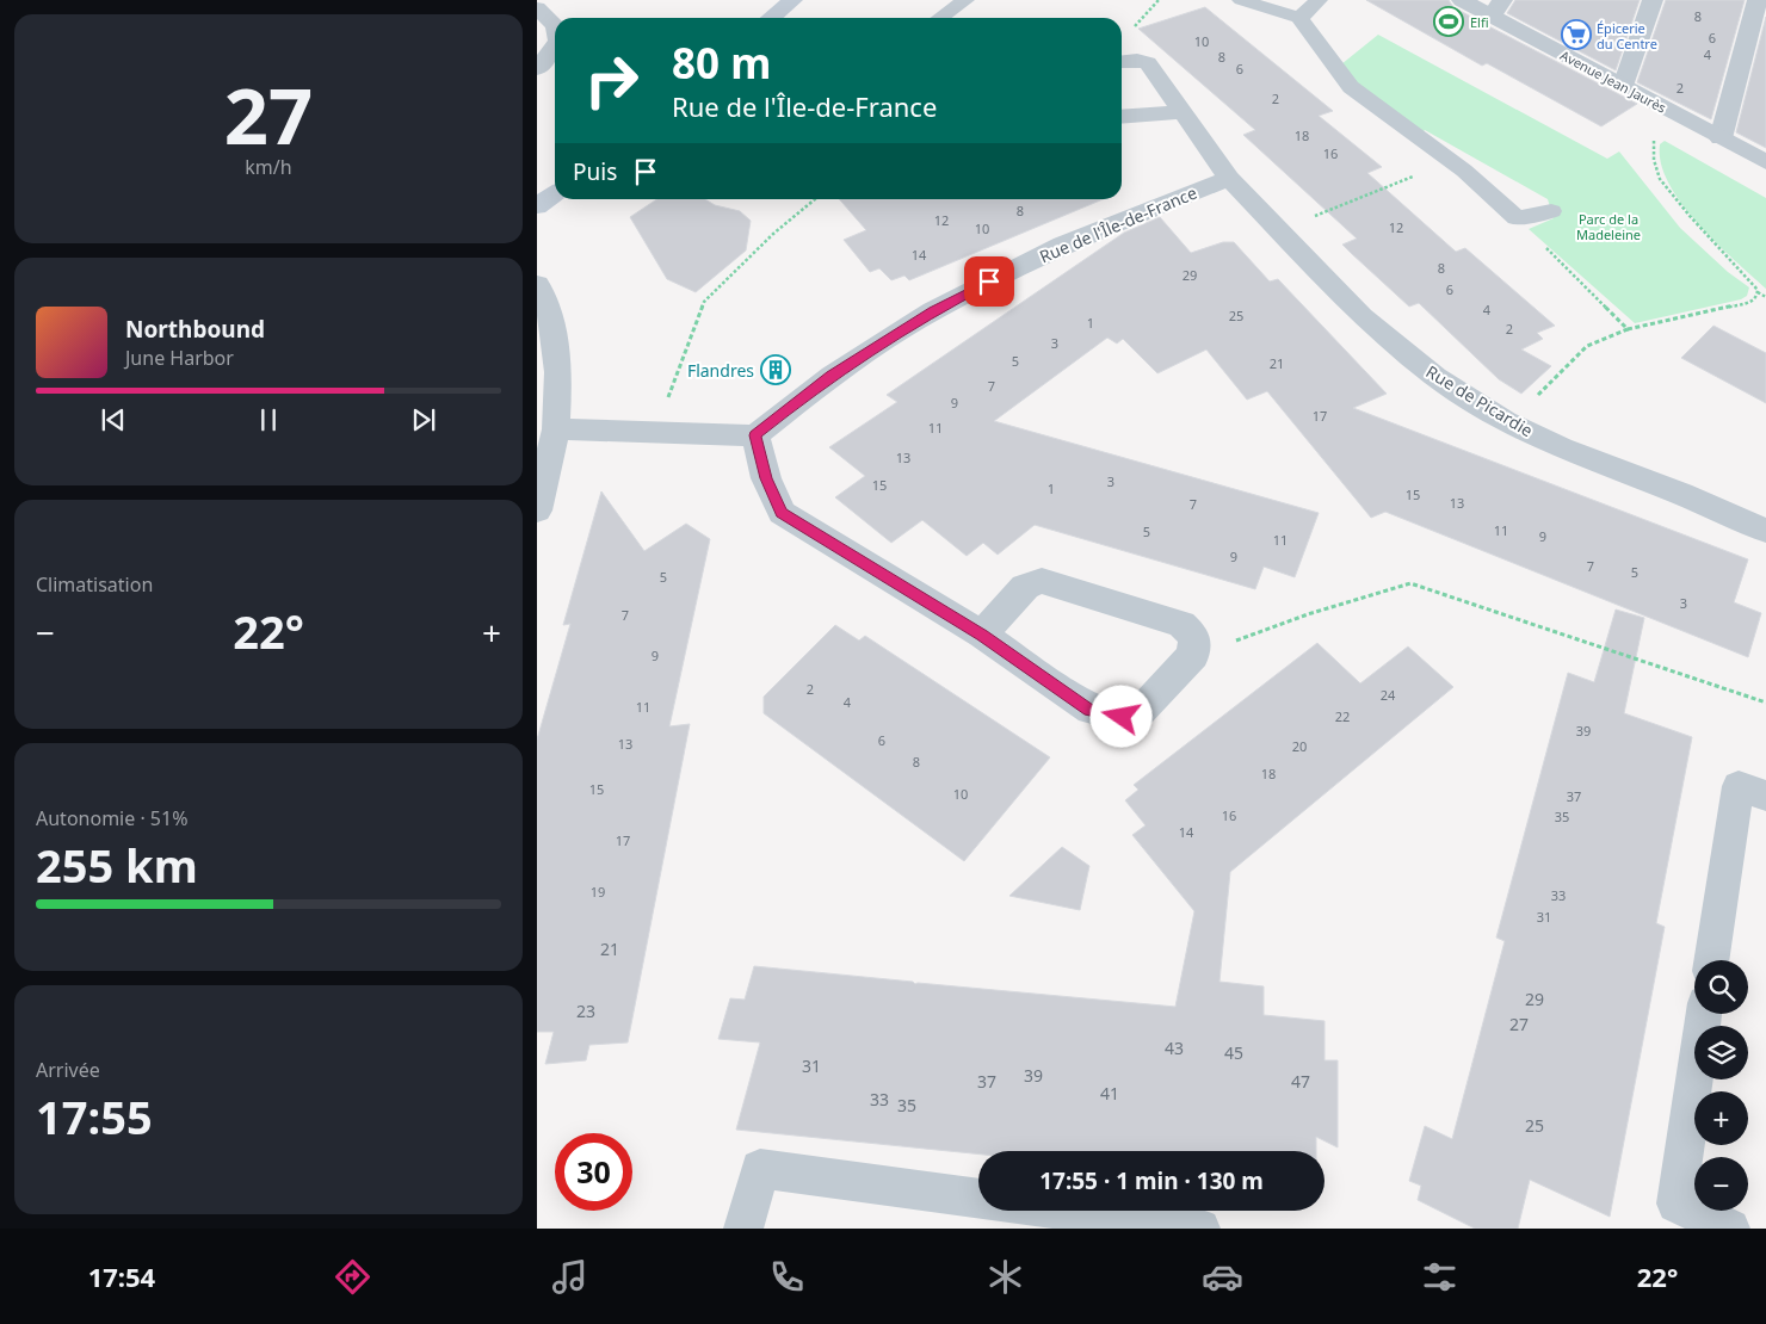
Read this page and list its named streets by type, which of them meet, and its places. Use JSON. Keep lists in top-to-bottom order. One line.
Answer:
{"streets":{"street":["Avenue Jean Jaurès","Rue de l'Île-de-France","Rue de Picardie"]},"crossings":[["Rue de l'Île-de-France","Rue de Picardie"]],"parks":["Parc de la Madeleine"],"places":{"sports":["Elfi"],"supermarket":["Épicerie du Centre"],"building":["Flandres"]},"house_numbers":["8","6","10","4","8","6","2","2","18","16","8","12","12","10","14","8","29","6","4","25","1","2","3","5","21","7","9","17","11","13","3","15","1","15","13","7","11","5","9","11","9","7","5","5","3","7","9","2","24","4","11","22","39","6","13","20","8","18","15","10","37","16","35","14","17","19","33","31","21","29","23","27","43","45","31","39","37","47","41","33","35","25"],"page":{"tile":[["27","km/h"],"Climatisation",["Autonomie · 51%","255 km"],["Arrivée","17:55"]],"turn":["80 m","Rue de l'Île-de-France"],"then":"Puis","song":["Northbound","June Harbor"],"heat":["−","22°","+"],"map_buttons":["+","−"],"limit":"30","trip":"17:55 · 1 min · 130 m","tabs":["17:54","22°"]}}
